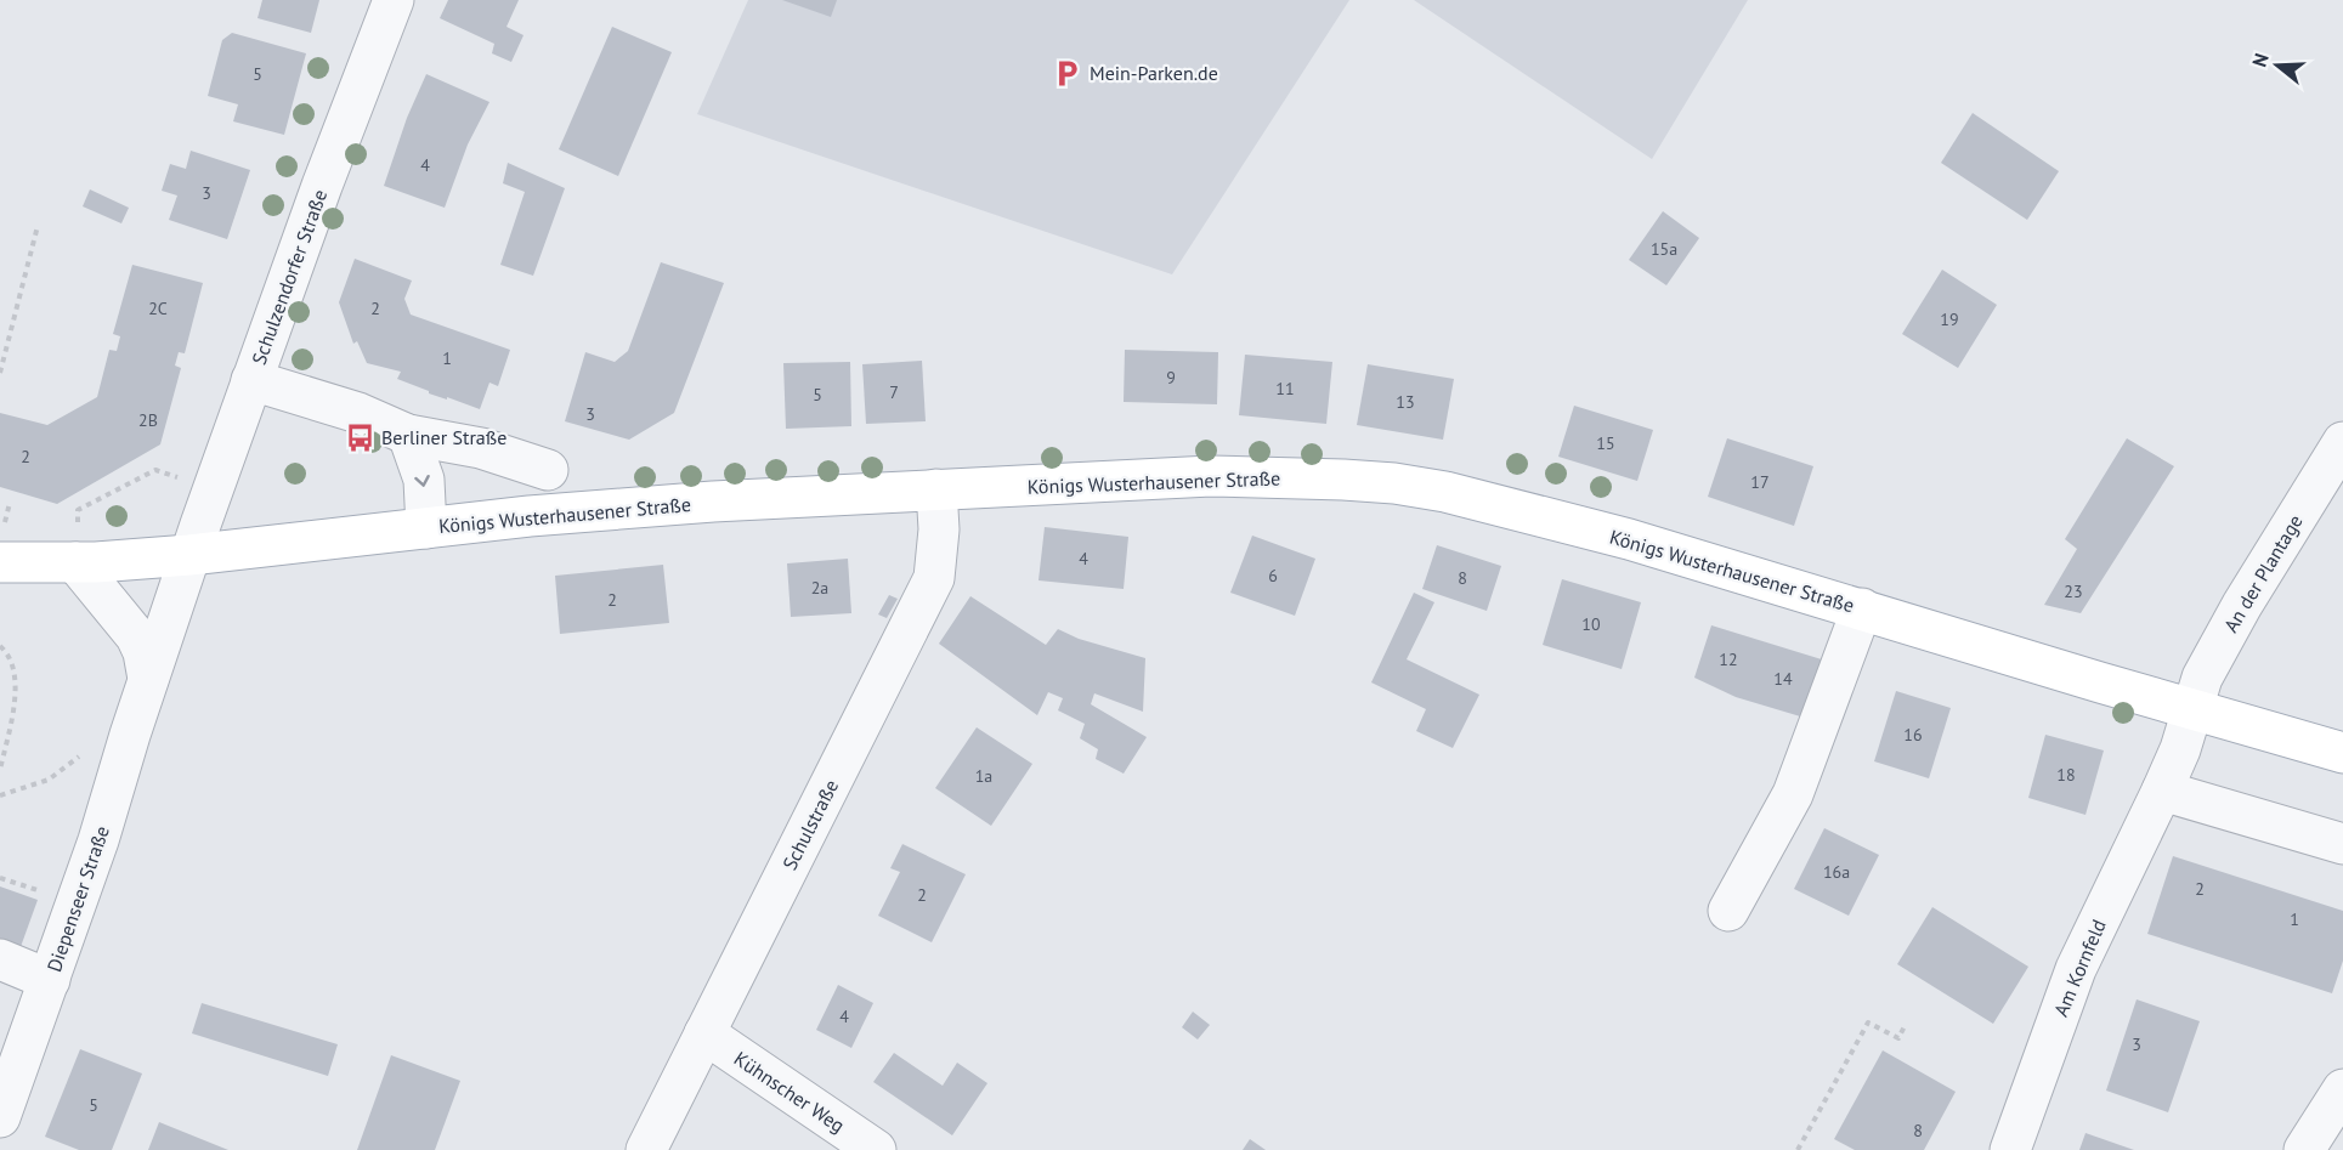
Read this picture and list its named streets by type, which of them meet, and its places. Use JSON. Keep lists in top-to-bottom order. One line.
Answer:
{"streets":{"main road":["Königs Wusterhausener Straße"],"street":["Schulzendorfer Straße","An der Plantage","Schulstraße","Diepenseer Straße","Am Kornfeld","Kühnscher Weg"]},"crossings":[["Schulzendorfer Straße","Königs Wusterhausener Straße"],["Schulzendorfer Straße","Diepenseer Straße"],["Königs Wusterhausener Straße","An der Plantage"],["Königs Wusterhausener Straße","Schulstraße"],["Königs Wusterhausener Straße","Diepenseer Straße"],["Königs Wusterhausener Straße","Am Kornfeld"],["An der Plantage","Am Kornfeld"],["Schulstraße","Kühnscher Weg"]],"places":{"parking":["Mein-Parken.de"],"bus stop":["Berliner Straße"]},"house_numbers":["5","4","3","15a","2C","2","19","1","9","11","7","5","13","3","2B","15","2","17","4","6","8","2a","23","2","10","12","14","16","18","1a","16a","2","2","1","4","3","5","8"],"north":"left"}
